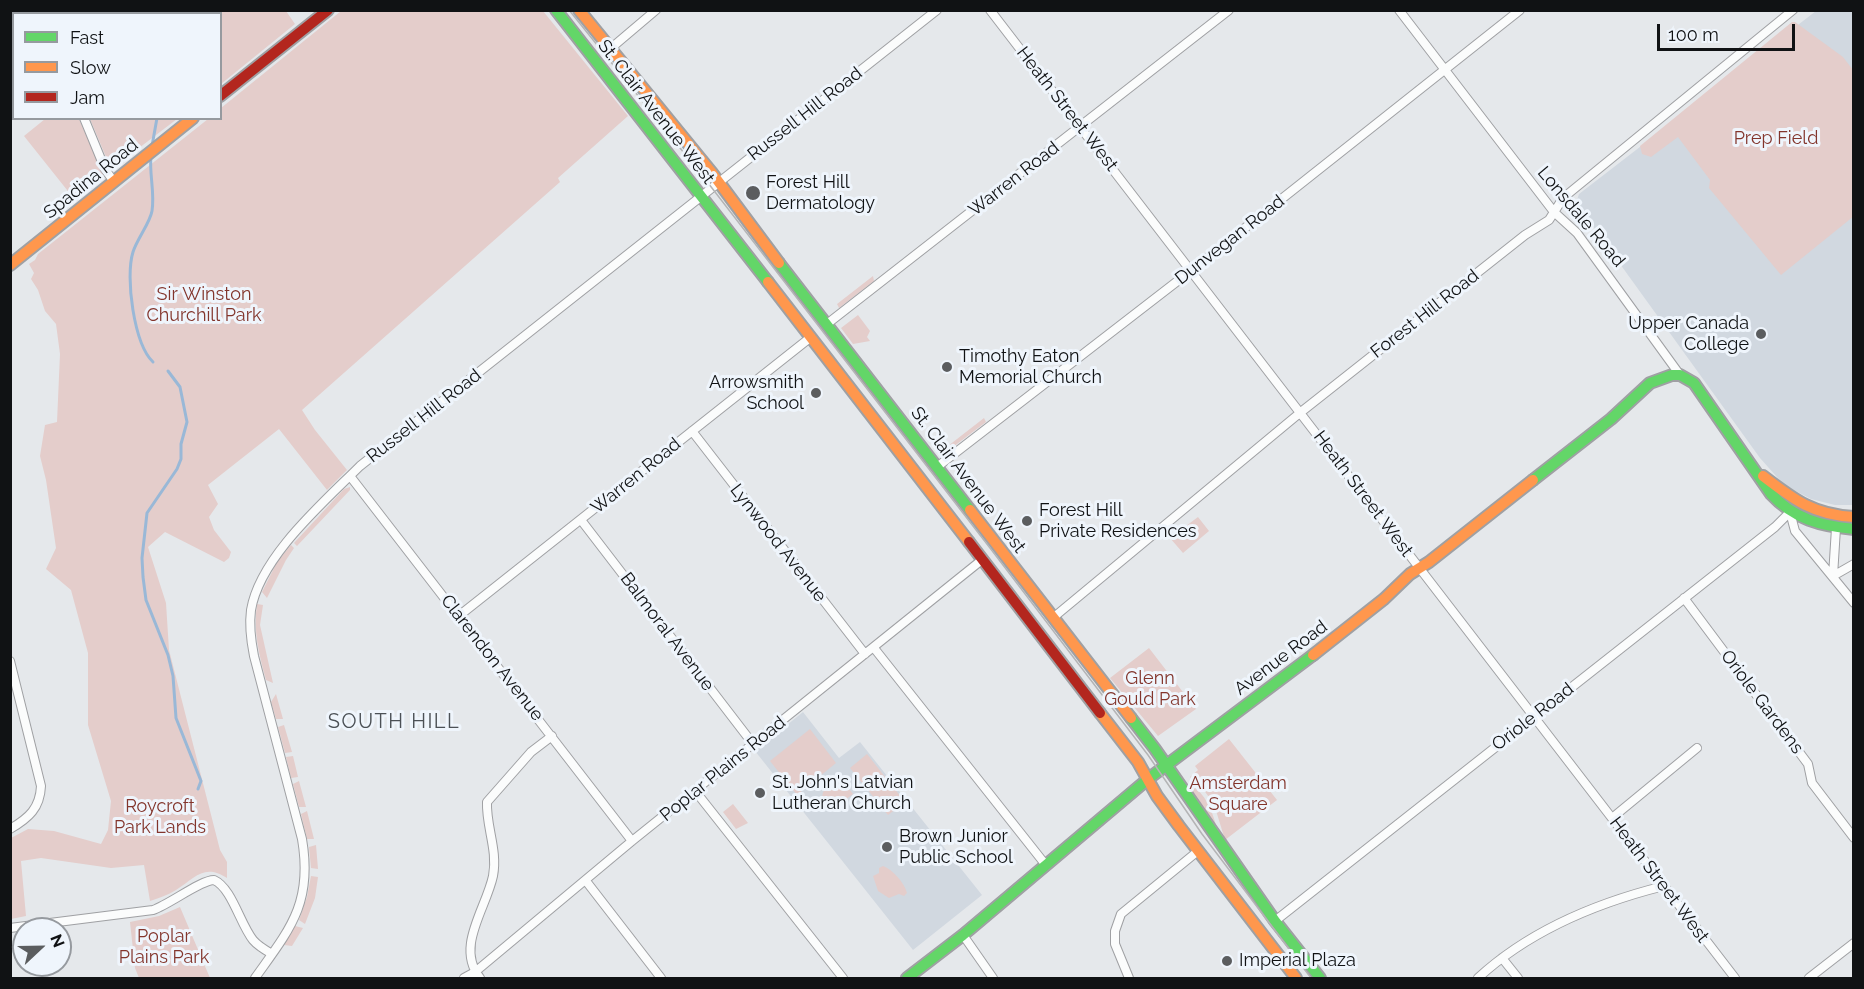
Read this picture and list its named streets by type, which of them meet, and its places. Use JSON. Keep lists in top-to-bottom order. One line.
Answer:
{"streets":{"main road":["St. Clair Avenue West","Spadina Road","Lonsdale Road","Avenue Road"],"street":["Heath Street West","Russell Hill Road","Warren Road","Dunvegan Road","Forest Hill Road","Lynwood Avenue","Balmoral Avenue","Clarendon Avenue","Oriole Gardens","Oriole Road","Poplar Plains Road"]},"crossings":[["Heath Street West","Warren Road"],["Heath Street West","Dunvegan Road"],["Heath Street West","Forest Hill Road"],["Heath Street West","Avenue Road"],["Heath Street West","Oriole Road"],["St. Clair Avenue West","Russell Hill Road"],["St. Clair Avenue West","Warren Road"],["St. Clair Avenue West","Dunvegan Road"],["St. Clair Avenue West","Forest Hill Road"],["St. Clair Avenue West","Avenue Road"],["St. Clair Avenue West","Oriole Road"],["St. Clair Avenue West","Poplar Plains Road"],["Russell Hill Road","Clarendon Avenue"],["Warren Road","Lynwood Avenue"],["Warren Road","Balmoral Avenue"],["Warren Road","Clarendon Avenue"],["Lonsdale Road","Dunvegan Road"],["Lonsdale Road","Forest Hill Road"],["Lonsdale Road","Avenue Road"],["Lynwood Avenue","Poplar Plains Road"],["Balmoral Avenue","Poplar Plains Road"],["Clarendon Avenue","Poplar Plains Road"],["Oriole Gardens","Oriole Road"]],"districts":["SOUTH HILL"],"parks":["Prep Field","Sir Winston Churchill Park","Glenn Gould Park","Amsterdam Square","Roycroft Park Lands","Poplar Plains Park"],"places":["Forest Hill Dermatology","Upper Canada College","Timothy Eaton Memorial Church","Arrowsmith School","Forest Hill Private Residences","St. John's Latvian Lutheran Church","Brown Junior Public School","Imperial Plaza"],"legend":["Fast","Slow","Jam"],"scale_bar":"100 m","north":"right"}
